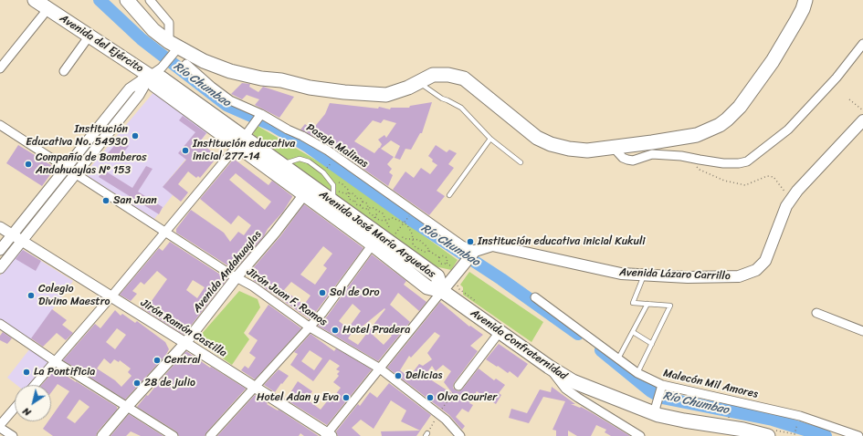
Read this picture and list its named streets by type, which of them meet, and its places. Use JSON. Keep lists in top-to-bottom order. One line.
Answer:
{"streets":{"highway":["Avenida del Ejército","Avenida José María Arguedas","Avenida Confraternidad"],"main road":["Avenida Lázaro Carrillo"],"street":["Pasaje Malinas","Avenida Andahuaylas","Jirón Juan F. Ramos","Jirón Ramón Castilla","Malecón Mil Amores"]},"crossings":[["Avenida del Ejército","Avenida José María Arguedas"],["Pasaje Malinas","Avenida Lázaro Carrillo"],["Avenida José María Arguedas","Avenida Andahuaylas"],["Avenida José María Arguedas","Avenida Confraternidad"],["Avenida Andahuaylas","Jirón Juan F. Ramos"],["Avenida Andahuaylas","Jirón Ramón Castilla"]],"water":["Río Chumbao"],"places":["Institución Educativa No. 54930","Institución educativa inicial 277-14","Compañía de Bomberos Andahuaylas Nº 153","San Juan","Institución educativa inicial Kukuli","Sol de Oro","Colegio Divino Maestro","Hotel Pradera","Central","La Pontificia","Delicias","28 de julio","Hotel Adan y Eva","Olva Courier"],"north":"bottom left"}
